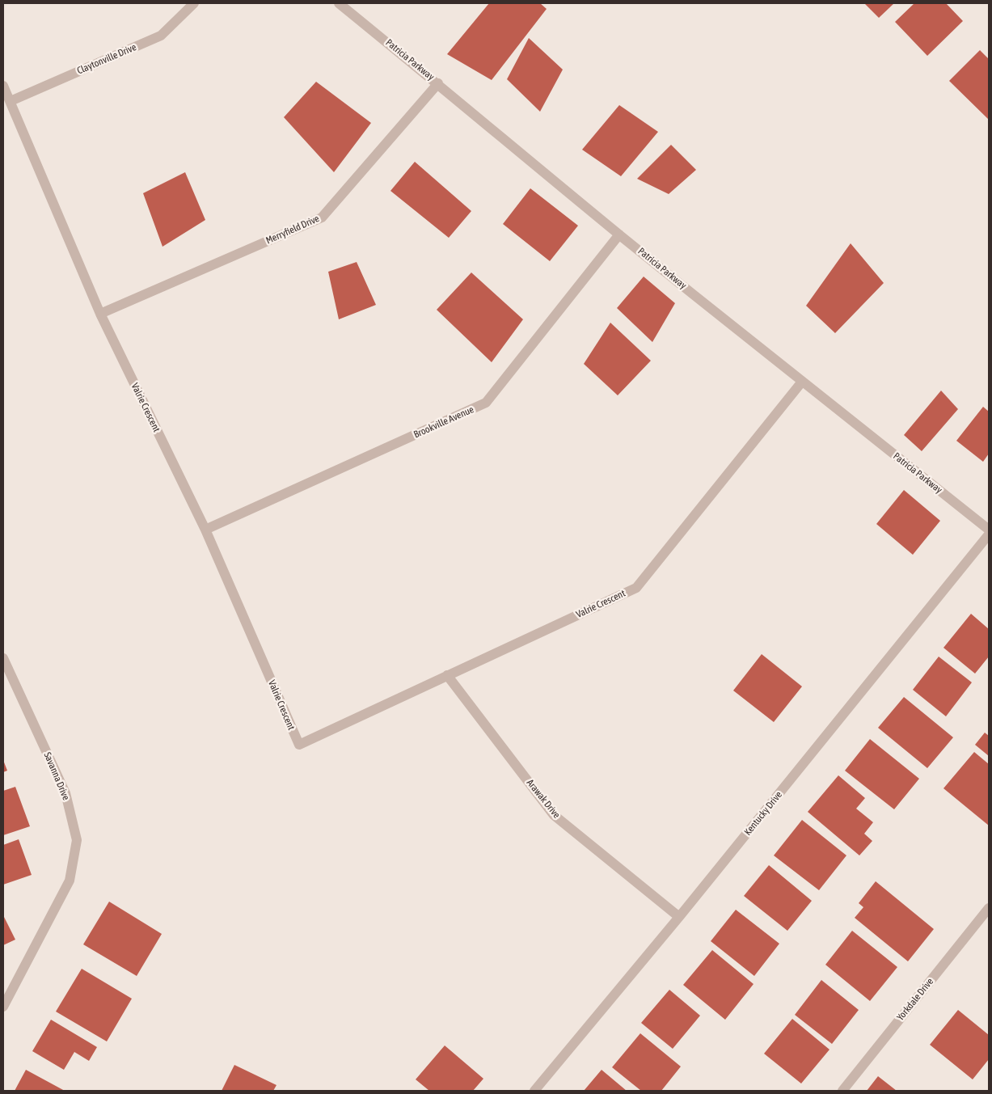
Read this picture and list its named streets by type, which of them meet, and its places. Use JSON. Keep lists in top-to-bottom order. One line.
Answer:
{"streets":{"street":["Claytonville Drive","Patricia Parkway","Merryfield Drive","Valrie Crescent","Brookville Avenue","Savanna Drive","Arawak Drive","Kentucky Drive","Yorkdale Drive"]},"crossings":[["Claytonville Drive","Valrie Crescent"],["Patricia Parkway","Merryfield Drive"],["Patricia Parkway","Valrie Crescent"],["Patricia Parkway","Brookville Avenue"],["Merryfield Drive","Valrie Crescent"],["Valrie Crescent","Brookville Avenue"],["Valrie Crescent","Arawak Drive"],["Arawak Drive","Kentucky Drive"]]}
